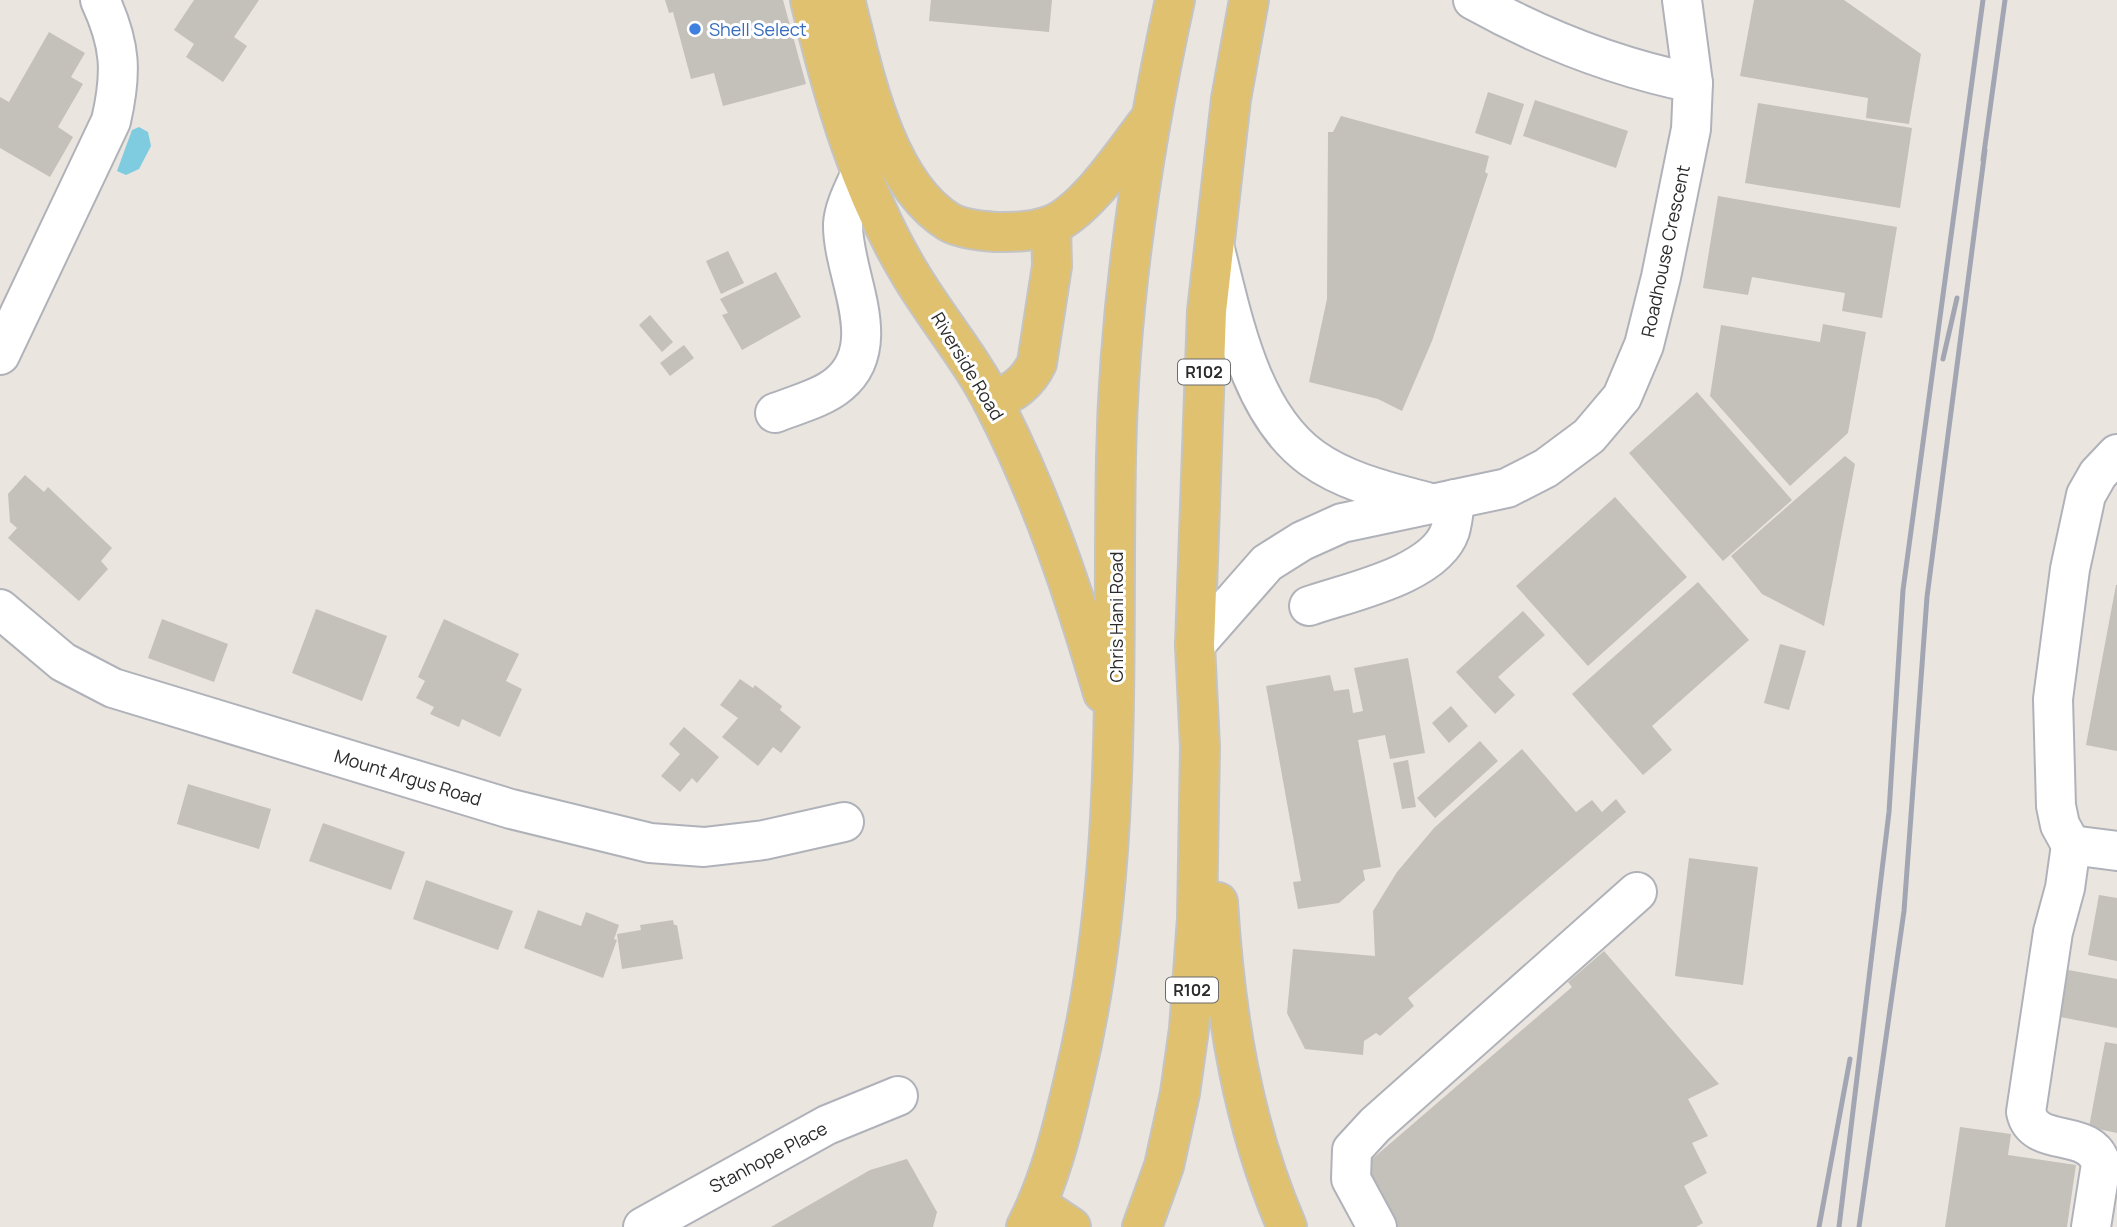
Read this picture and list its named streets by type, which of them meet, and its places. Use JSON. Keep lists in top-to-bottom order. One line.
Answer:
{"streets":{"main road":["Riverside Road","R102","Chris Hani Road"],"street":["Roadhouse Crescent","Mount Argus Road","Stanhope Place"]},"crossings":[["Roadhouse Crescent","R102"],["Riverside Road","Chris Hani Road"]],"places":["Shell Select"]}
